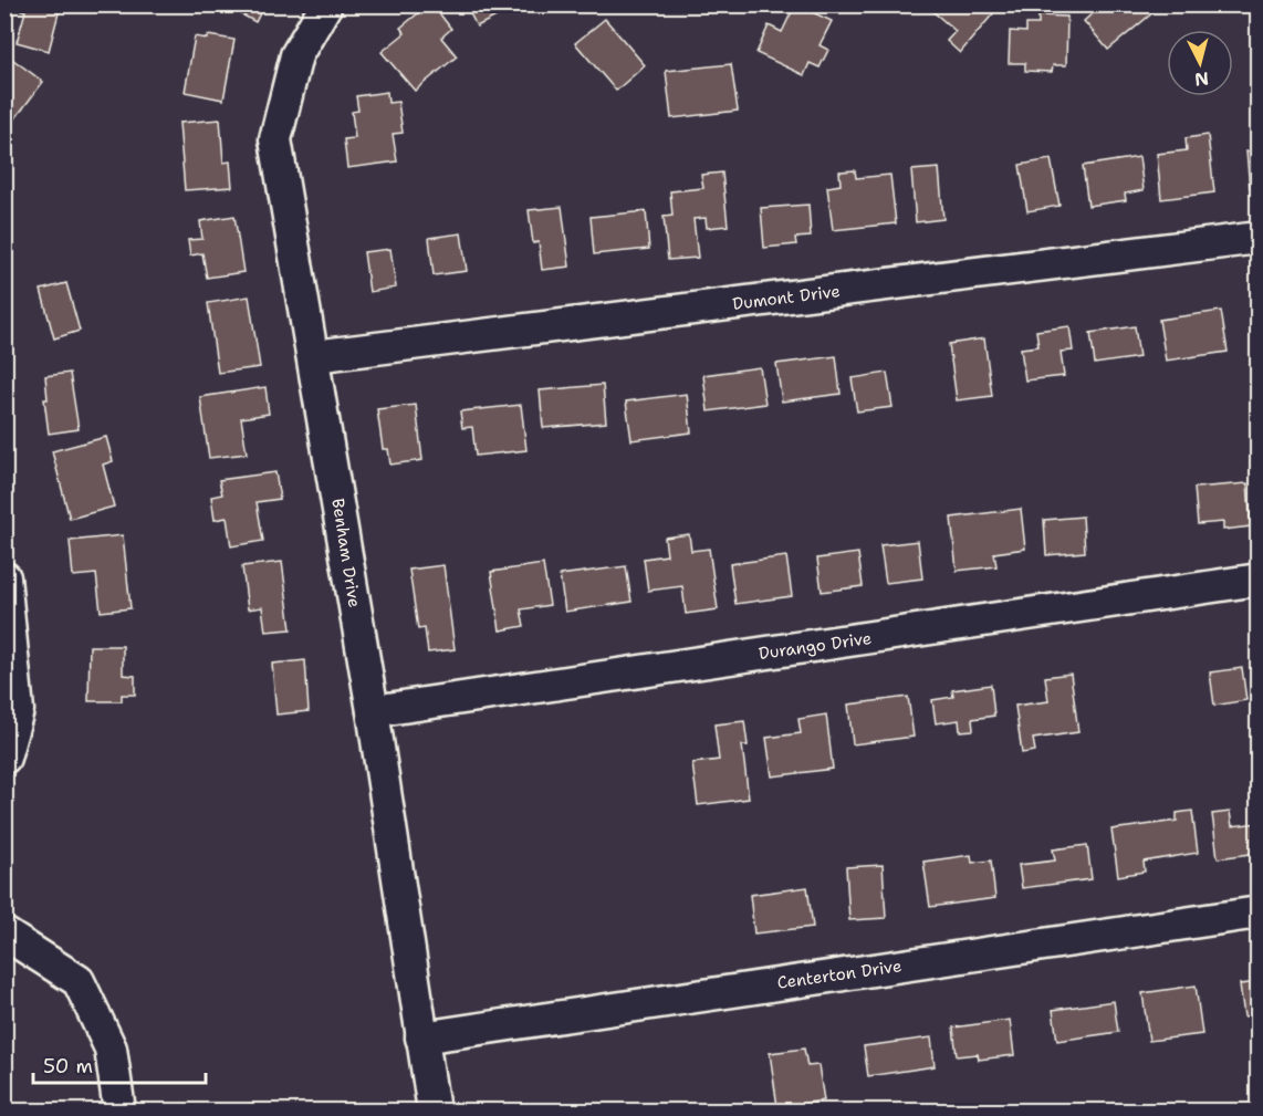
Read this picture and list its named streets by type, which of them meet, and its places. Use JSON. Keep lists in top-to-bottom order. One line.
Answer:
{"streets":{"street":["Dumont Drive","Benham Drive","Durango Drive","Centerton Drive"]},"crossings":[["Dumont Drive","Benham Drive"],["Benham Drive","Durango Drive"],["Benham Drive","Centerton Drive"]],"scale_bar":"50 m","north":"bottom"}
